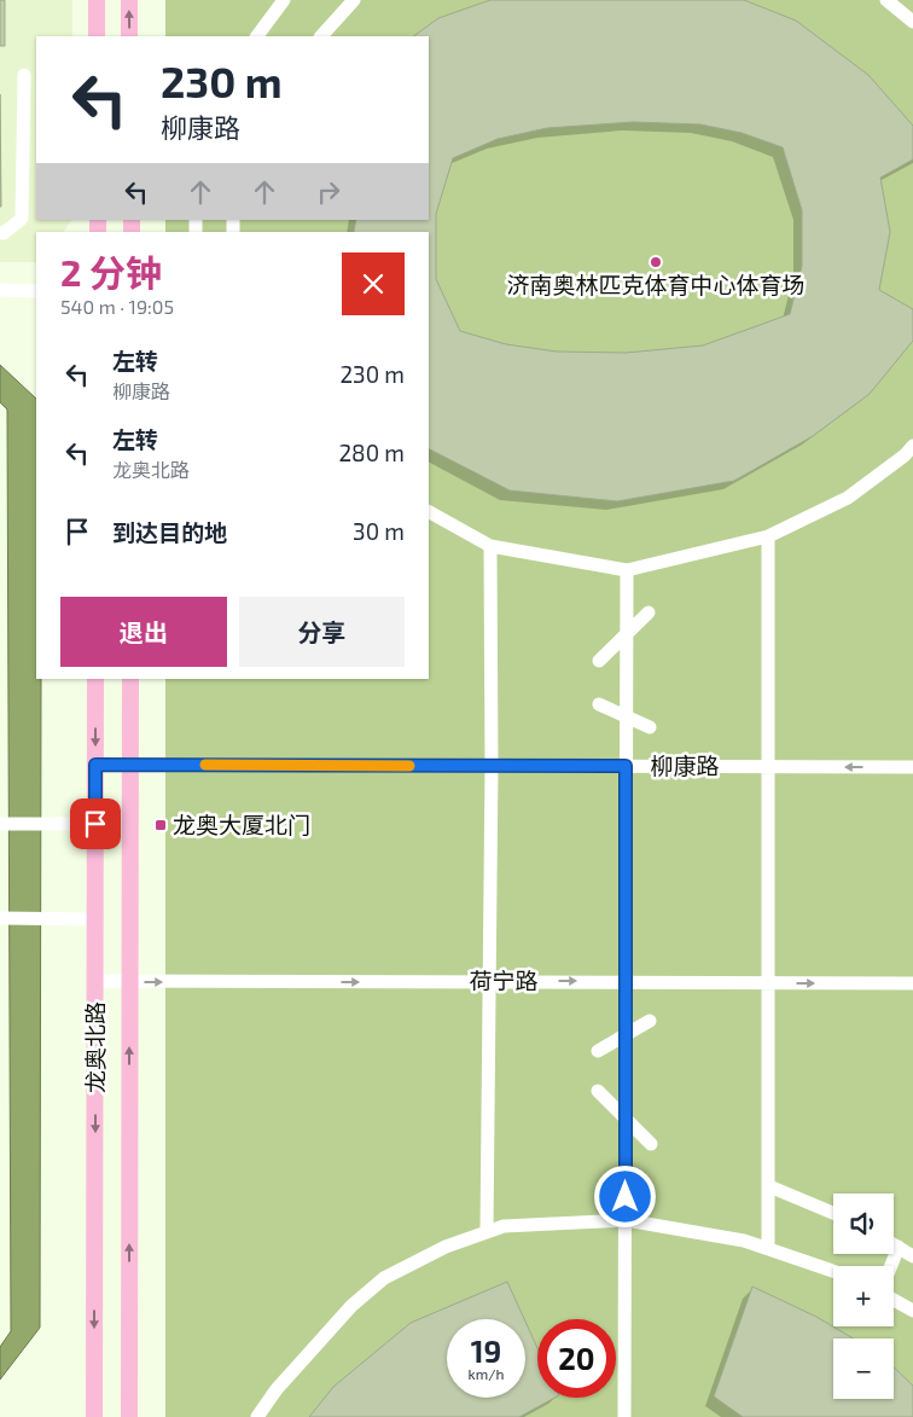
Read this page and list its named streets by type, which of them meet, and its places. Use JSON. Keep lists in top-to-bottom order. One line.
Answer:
{"streets":{"main road":["龙奥北路"],"street":["柳康路","荷宁路"]},"crossings":[["柳康路","龙奥北路"],["荷宁路","龙奥北路"]],"one_way":["荷宁路"],"places":{"other":["济南奥林匹克体育中心体育场"],"transit":["龙奥大厦北门"]},"page":{"turn":["230 m","柳康路"],"heading":["2 分钟","540 m · 19:05"],"list":[{"name":"左转","note":"柳康路","value":"230 m"},{"name":"左转","note":"龙奥北路","value":"280 m"},{"name":"到达目的地","value":"30 m"}],"buttons":["退出","分享"],"map_buttons":["+","−"],"speed":"19 km/h","limit":"20"}}
